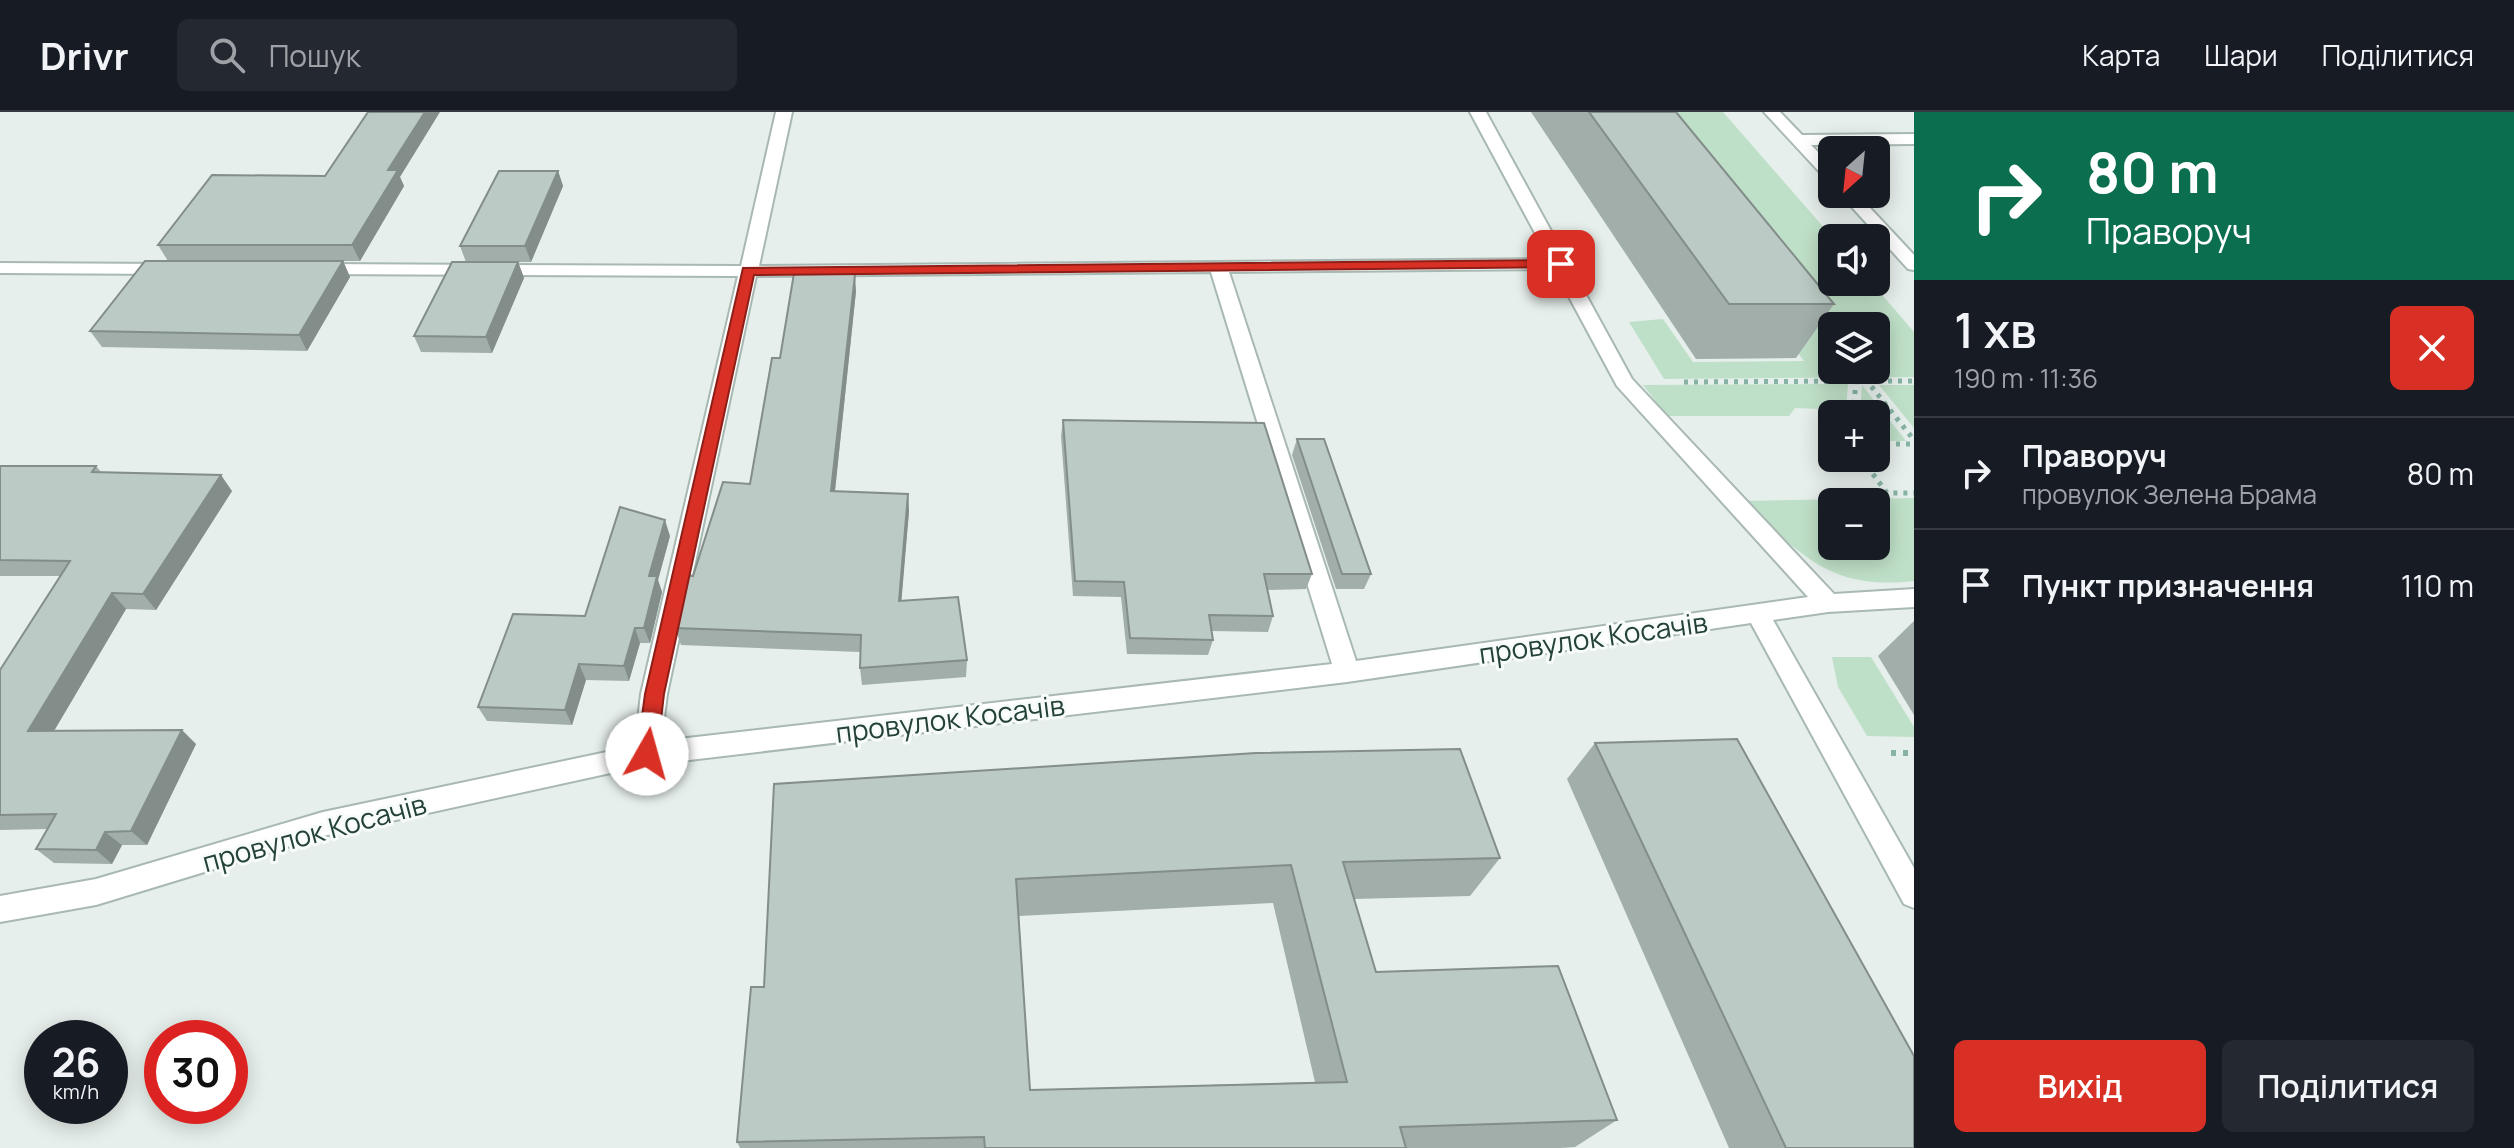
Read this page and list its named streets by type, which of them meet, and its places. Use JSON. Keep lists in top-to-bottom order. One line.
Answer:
{"streets":{"street":["провулок Косачів"]},"north":"bottom left","page":{"header":"Drivr","search":"Пошук","nav":["Карта","Шари","Поділитися"],"turn":["80 m","Праворуч"],"map_buttons":["+","−"],"heading":["1 хв","190 m · 11:36"],"list":[{"name":"Праворуч","note":"провулок Зелена Брама","value":"80 m"},{"name":"Пункт призначення","value":"110 m"}],"speed":"26 km/h","limit":"30","buttons":["Вихід","Поділитися"]}}
